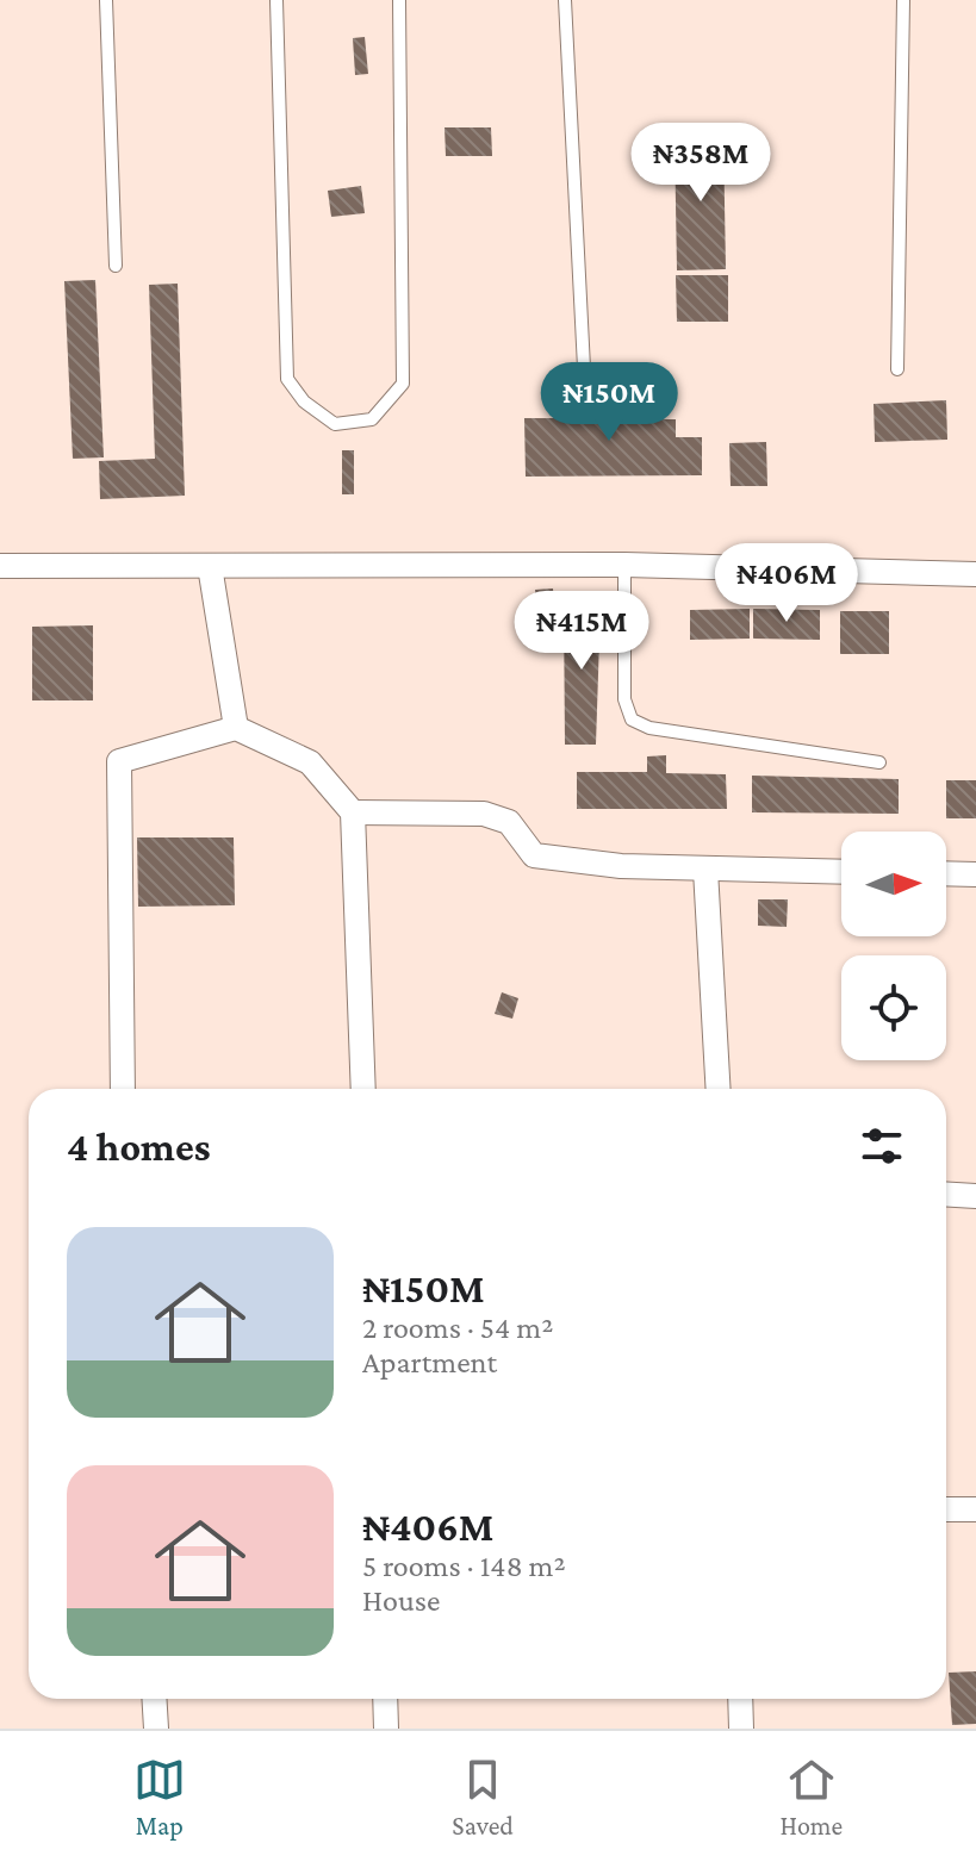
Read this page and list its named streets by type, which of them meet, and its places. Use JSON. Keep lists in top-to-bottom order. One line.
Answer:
{"north":"right","page":{"price":["₦358M","₦150M","₦406M","₦415M"],"heading":"4 homes","list":[{"name":"₦150M","note":"2 rooms · 54 m² · Apartment"},{"name":"₦406M","note":"5 rooms · 148 m² · House"}],"tabs":["Map","Saved","Home"]}}
